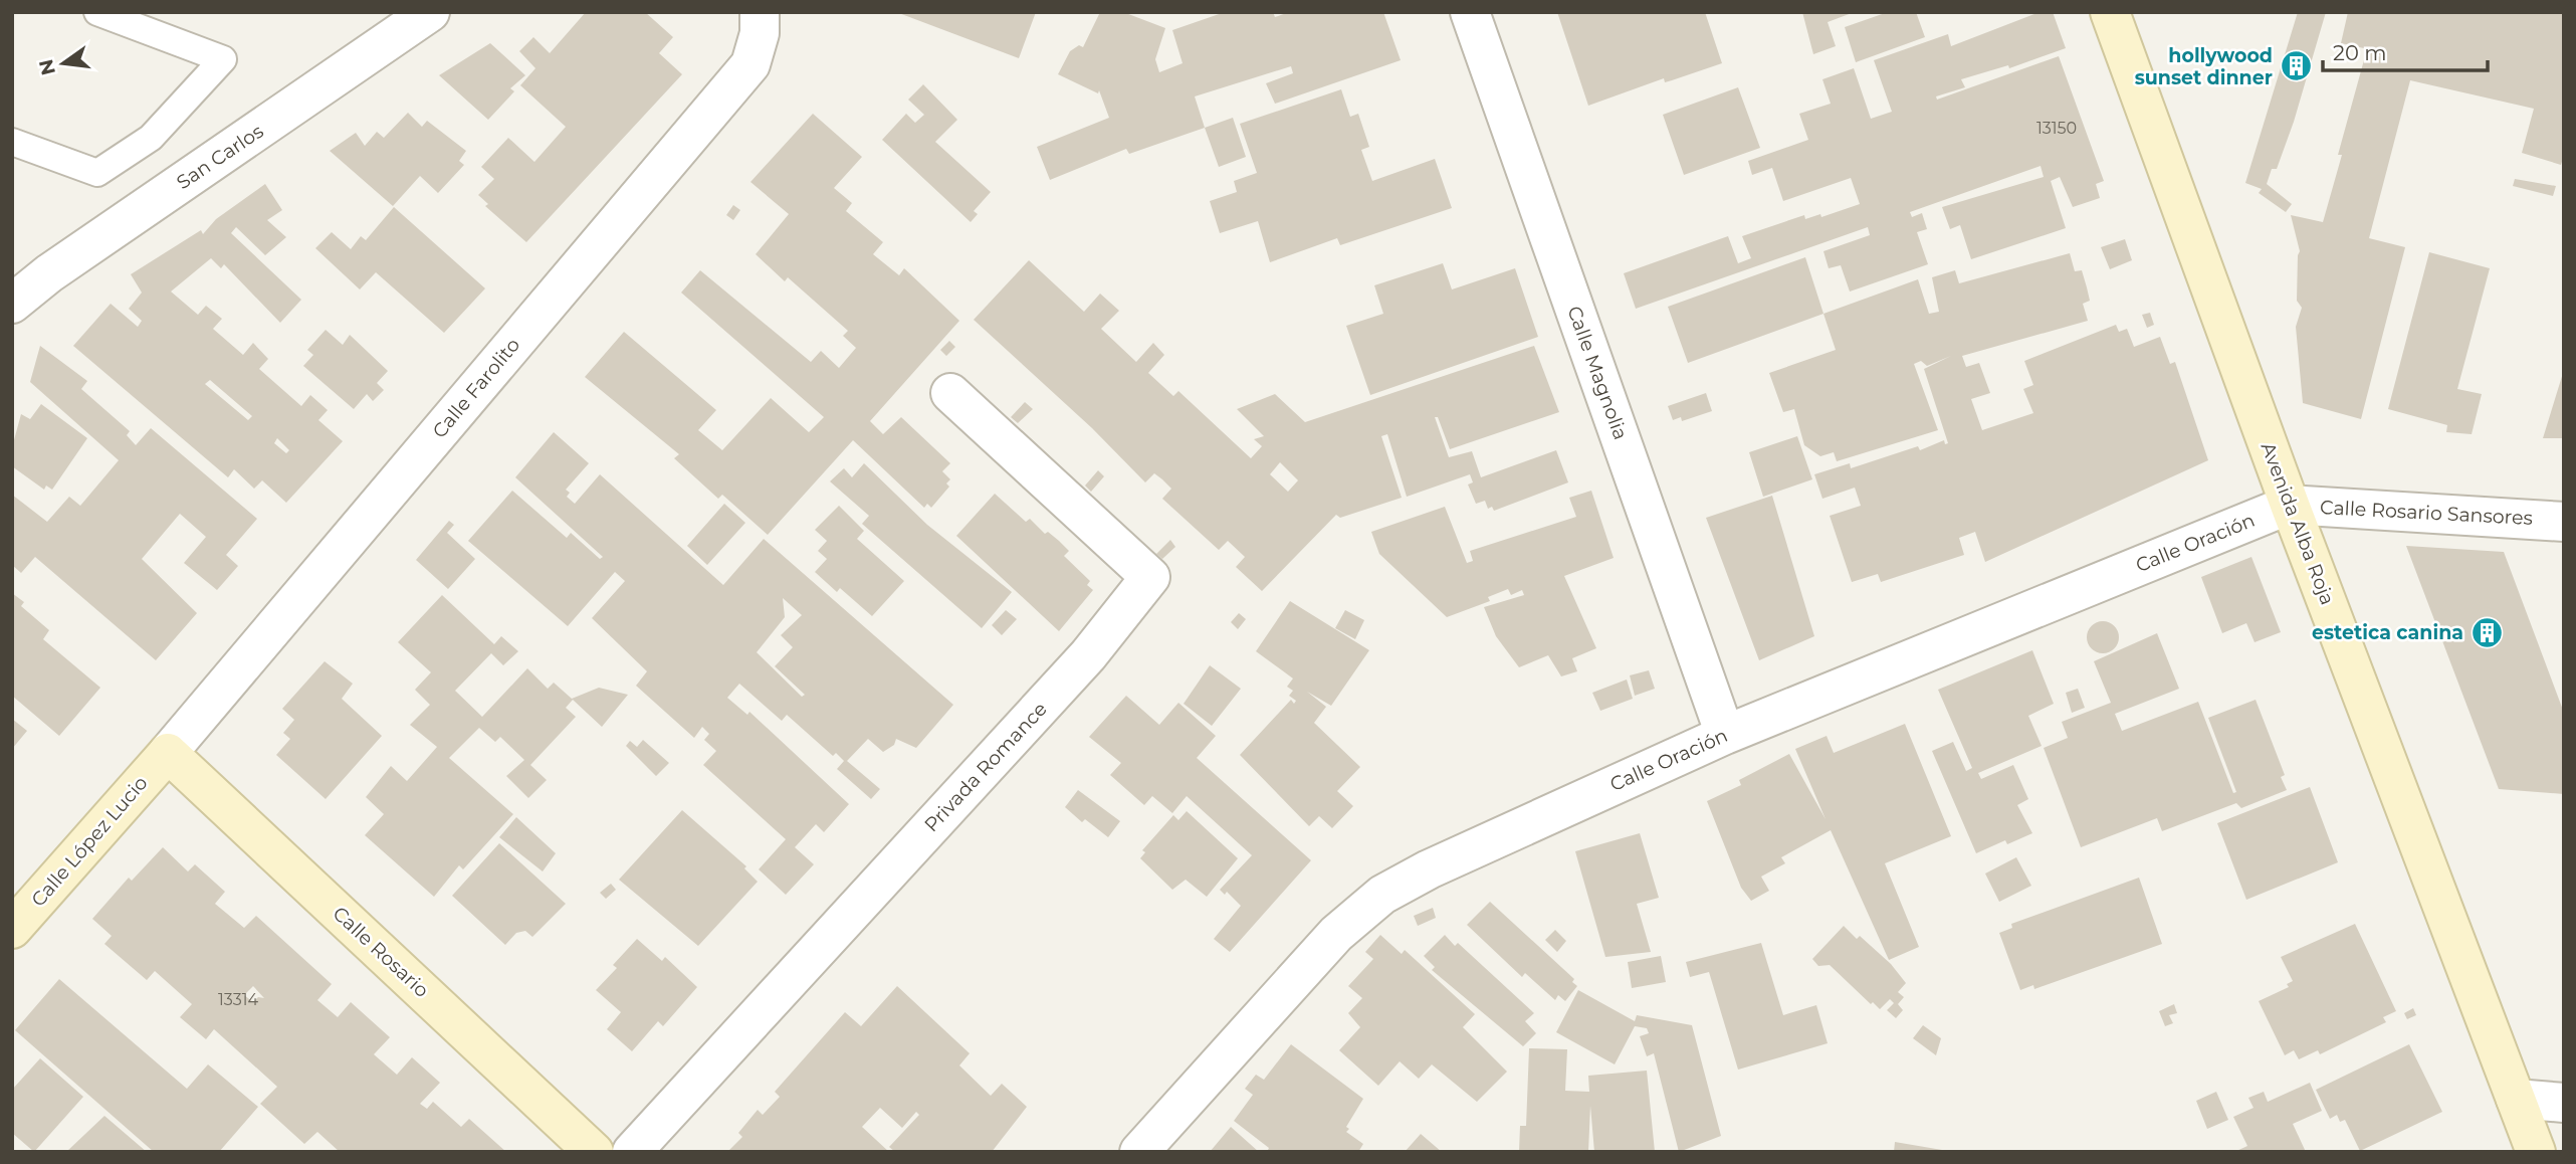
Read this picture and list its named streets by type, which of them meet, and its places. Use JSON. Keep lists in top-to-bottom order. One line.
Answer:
{"streets":{"main road":["Avenida Alba Roja","Calle López Lucio","Calle Rosario"],"street":["San Carlos","Calle Magnolia","Calle Farolito","Calle Rosario Sansores","Calle Oración","Privada Romance"]},"crossings":[["Calle Magnolia","Calle Oración"],["Calle Farolito","Calle López Lucio"],["Calle Farolito","Calle Rosario"],["Calle Rosario Sansores","Avenida Alba Roja"],["Calle Rosario Sansores","Calle Oración"],["Avenida Alba Roja","Calle Oración"],["Calle López Lucio","Calle Rosario"]],"places":{"building":["hollywood sunset dinner","estetica canina"]},"house_numbers":["13150","13314"],"scale_bar":"20 m","north":"left"}
